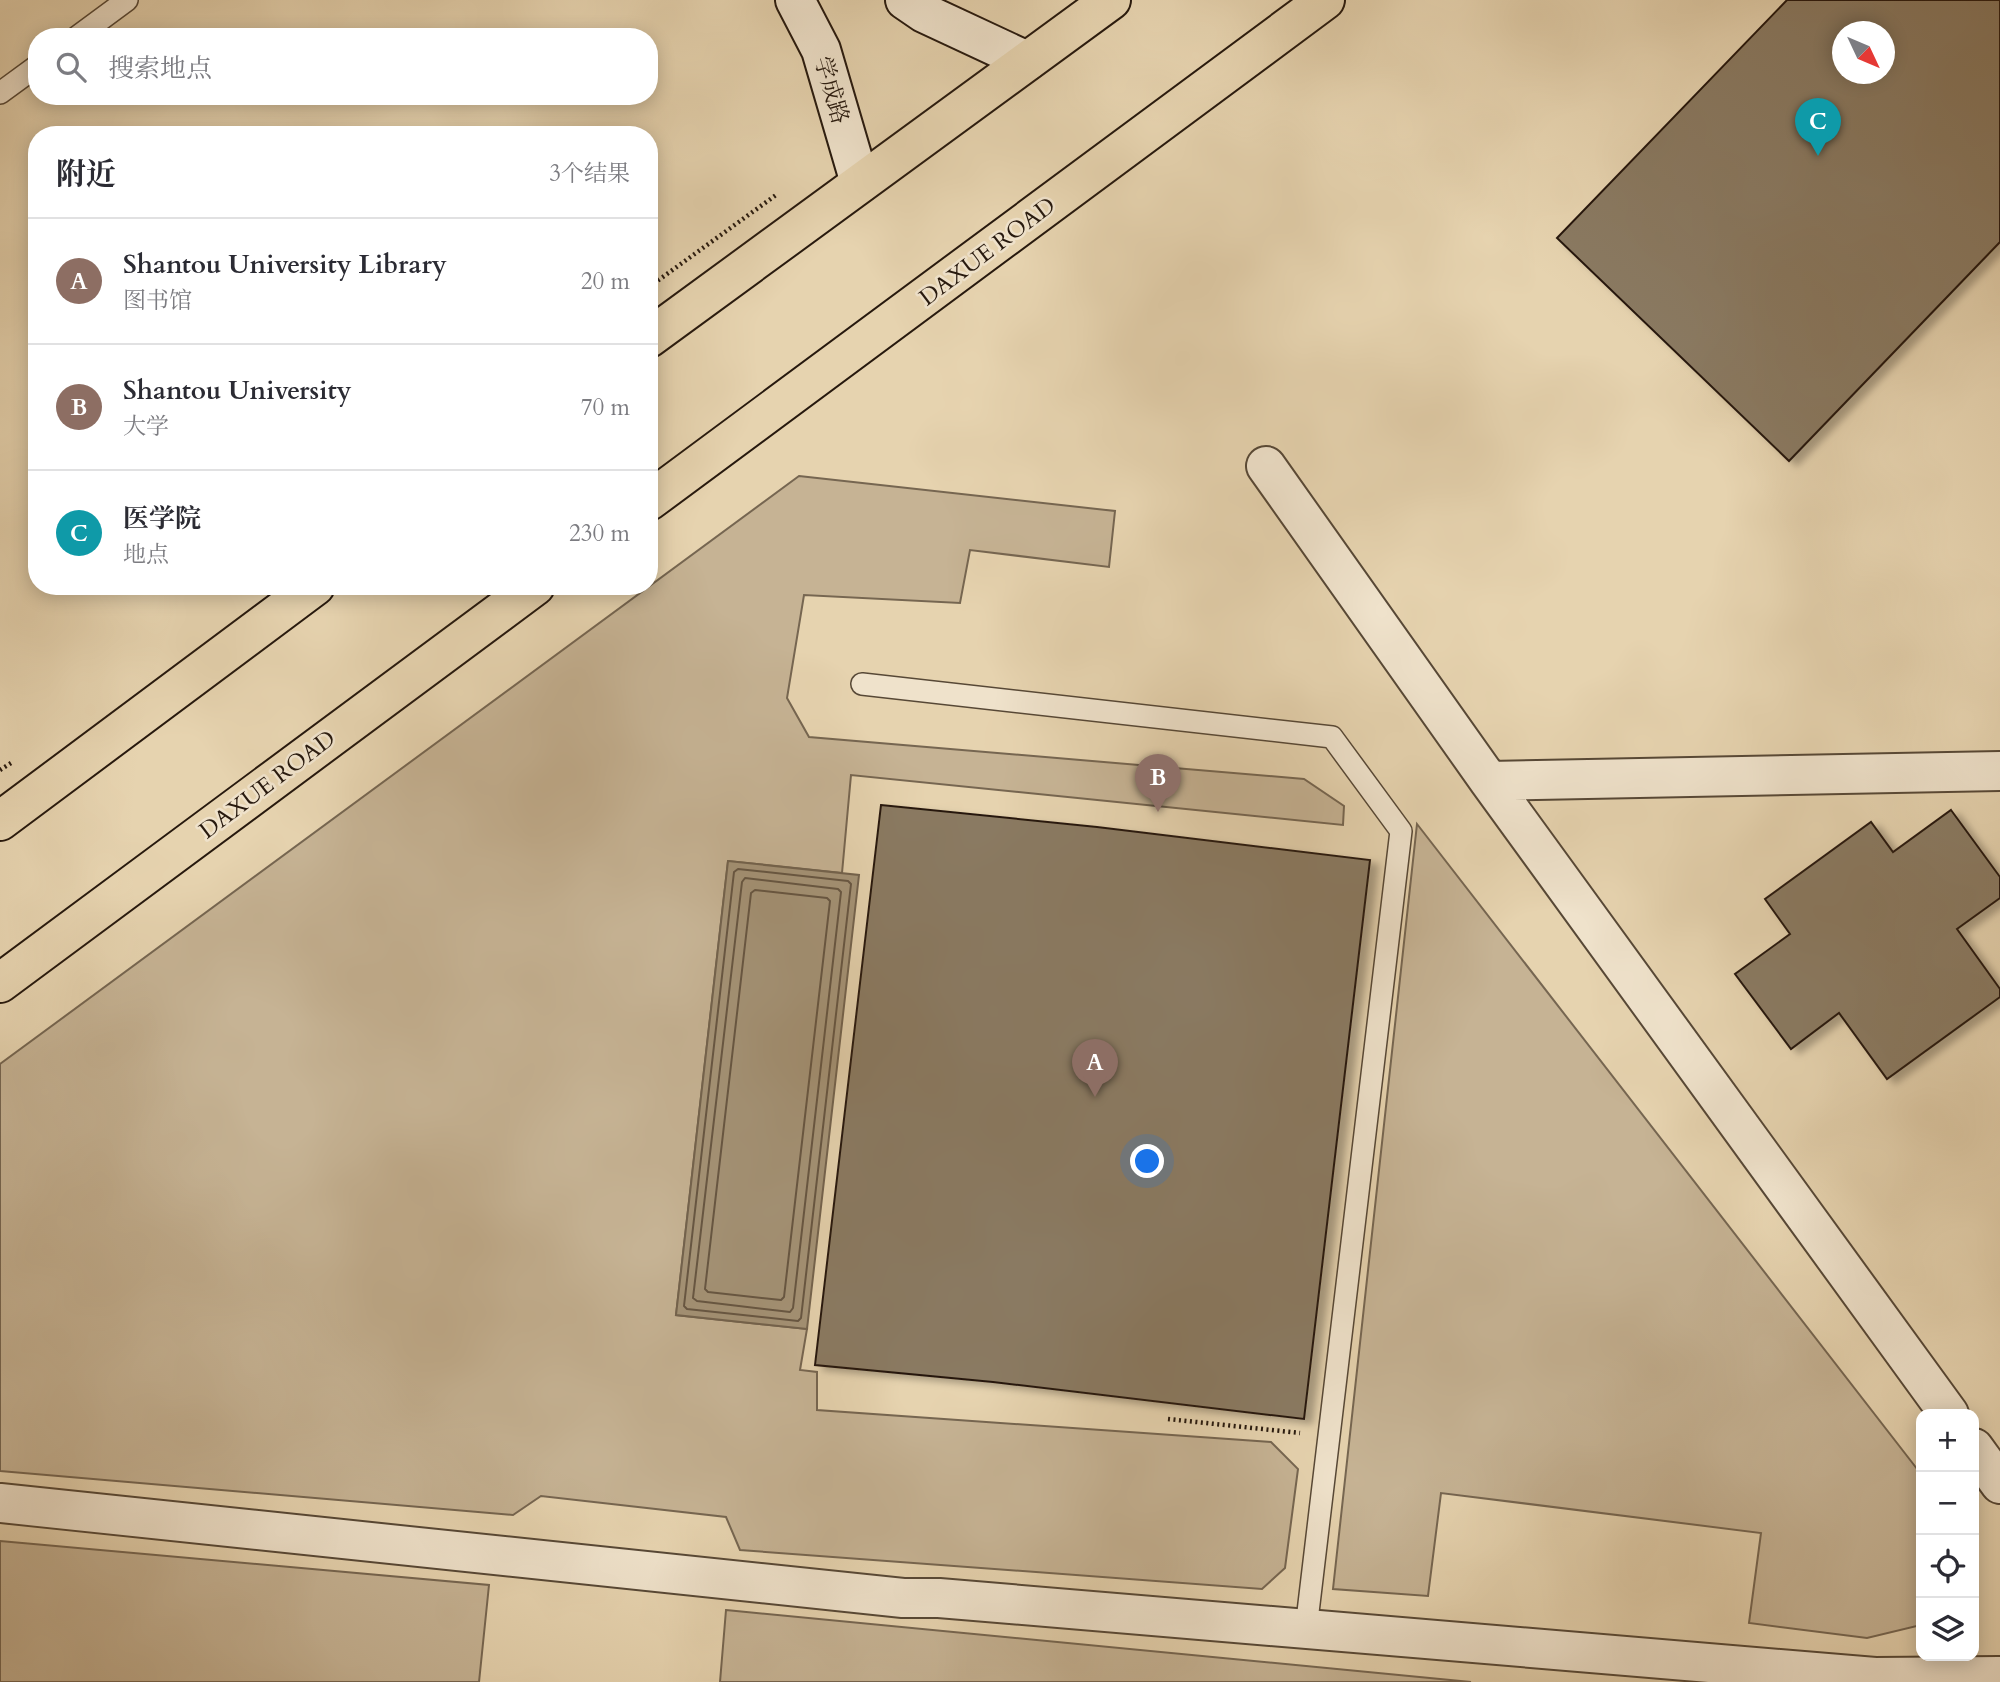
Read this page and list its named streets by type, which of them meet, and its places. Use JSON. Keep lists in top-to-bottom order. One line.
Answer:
{"streets":{"highway":["DAXUE ROAD"],"street":["学成路"]},"north":"bottom right","page":{"search":"搜索地点","pins":["C","B","A"],"heading":["附近","3个结果"],"list":[{"mark":"A","name":"Shantou University Library","note":"图书馆","value":"20 m"},{"mark":"B","name":"Shantou University","note":"大学","value":"70 m"},{"mark":"C","name":"医学院","note":"地点","value":"230 m"}],"map_buttons":["+","−"]}}
